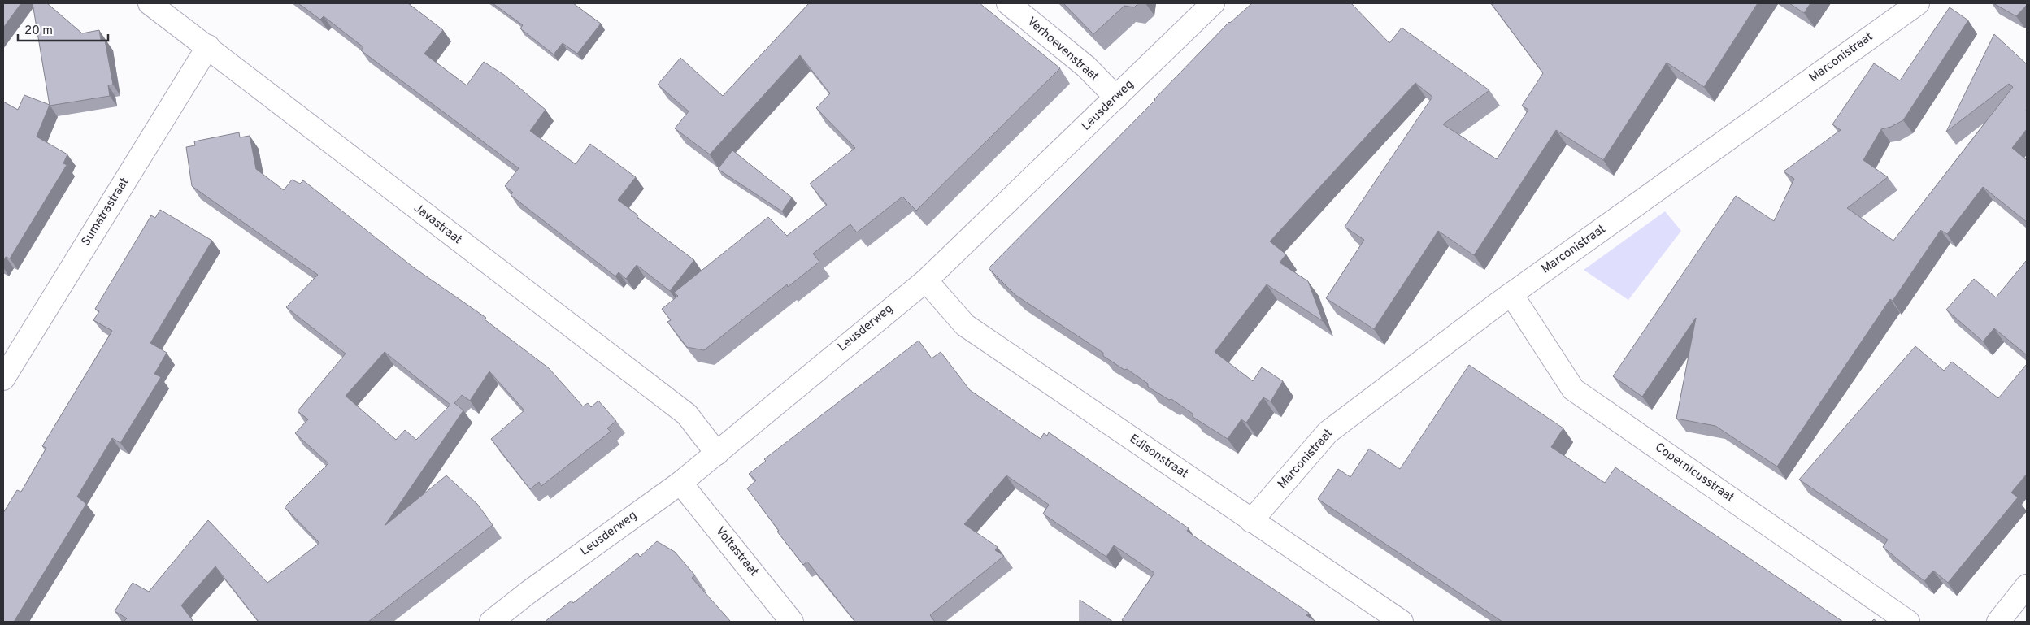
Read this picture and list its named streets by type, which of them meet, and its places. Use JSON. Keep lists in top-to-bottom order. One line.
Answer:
{"streets":{"street":["Verhoevenstraat","Marconistraat","Leusderweg","Sumatrastraat","Javastraat","Edisonstraat","Copernicusstraat","Voltastraat"]},"crossings":[["Verhoevenstraat","Leusderweg"],["Marconistraat","Edisonstraat"],["Marconistraat","Copernicusstraat"],["Leusderweg","Javastraat"],["Leusderweg","Edisonstraat"],["Leusderweg","Voltastraat"],["Sumatrastraat","Javastraat"]],"scale_bar":"20 m"}
